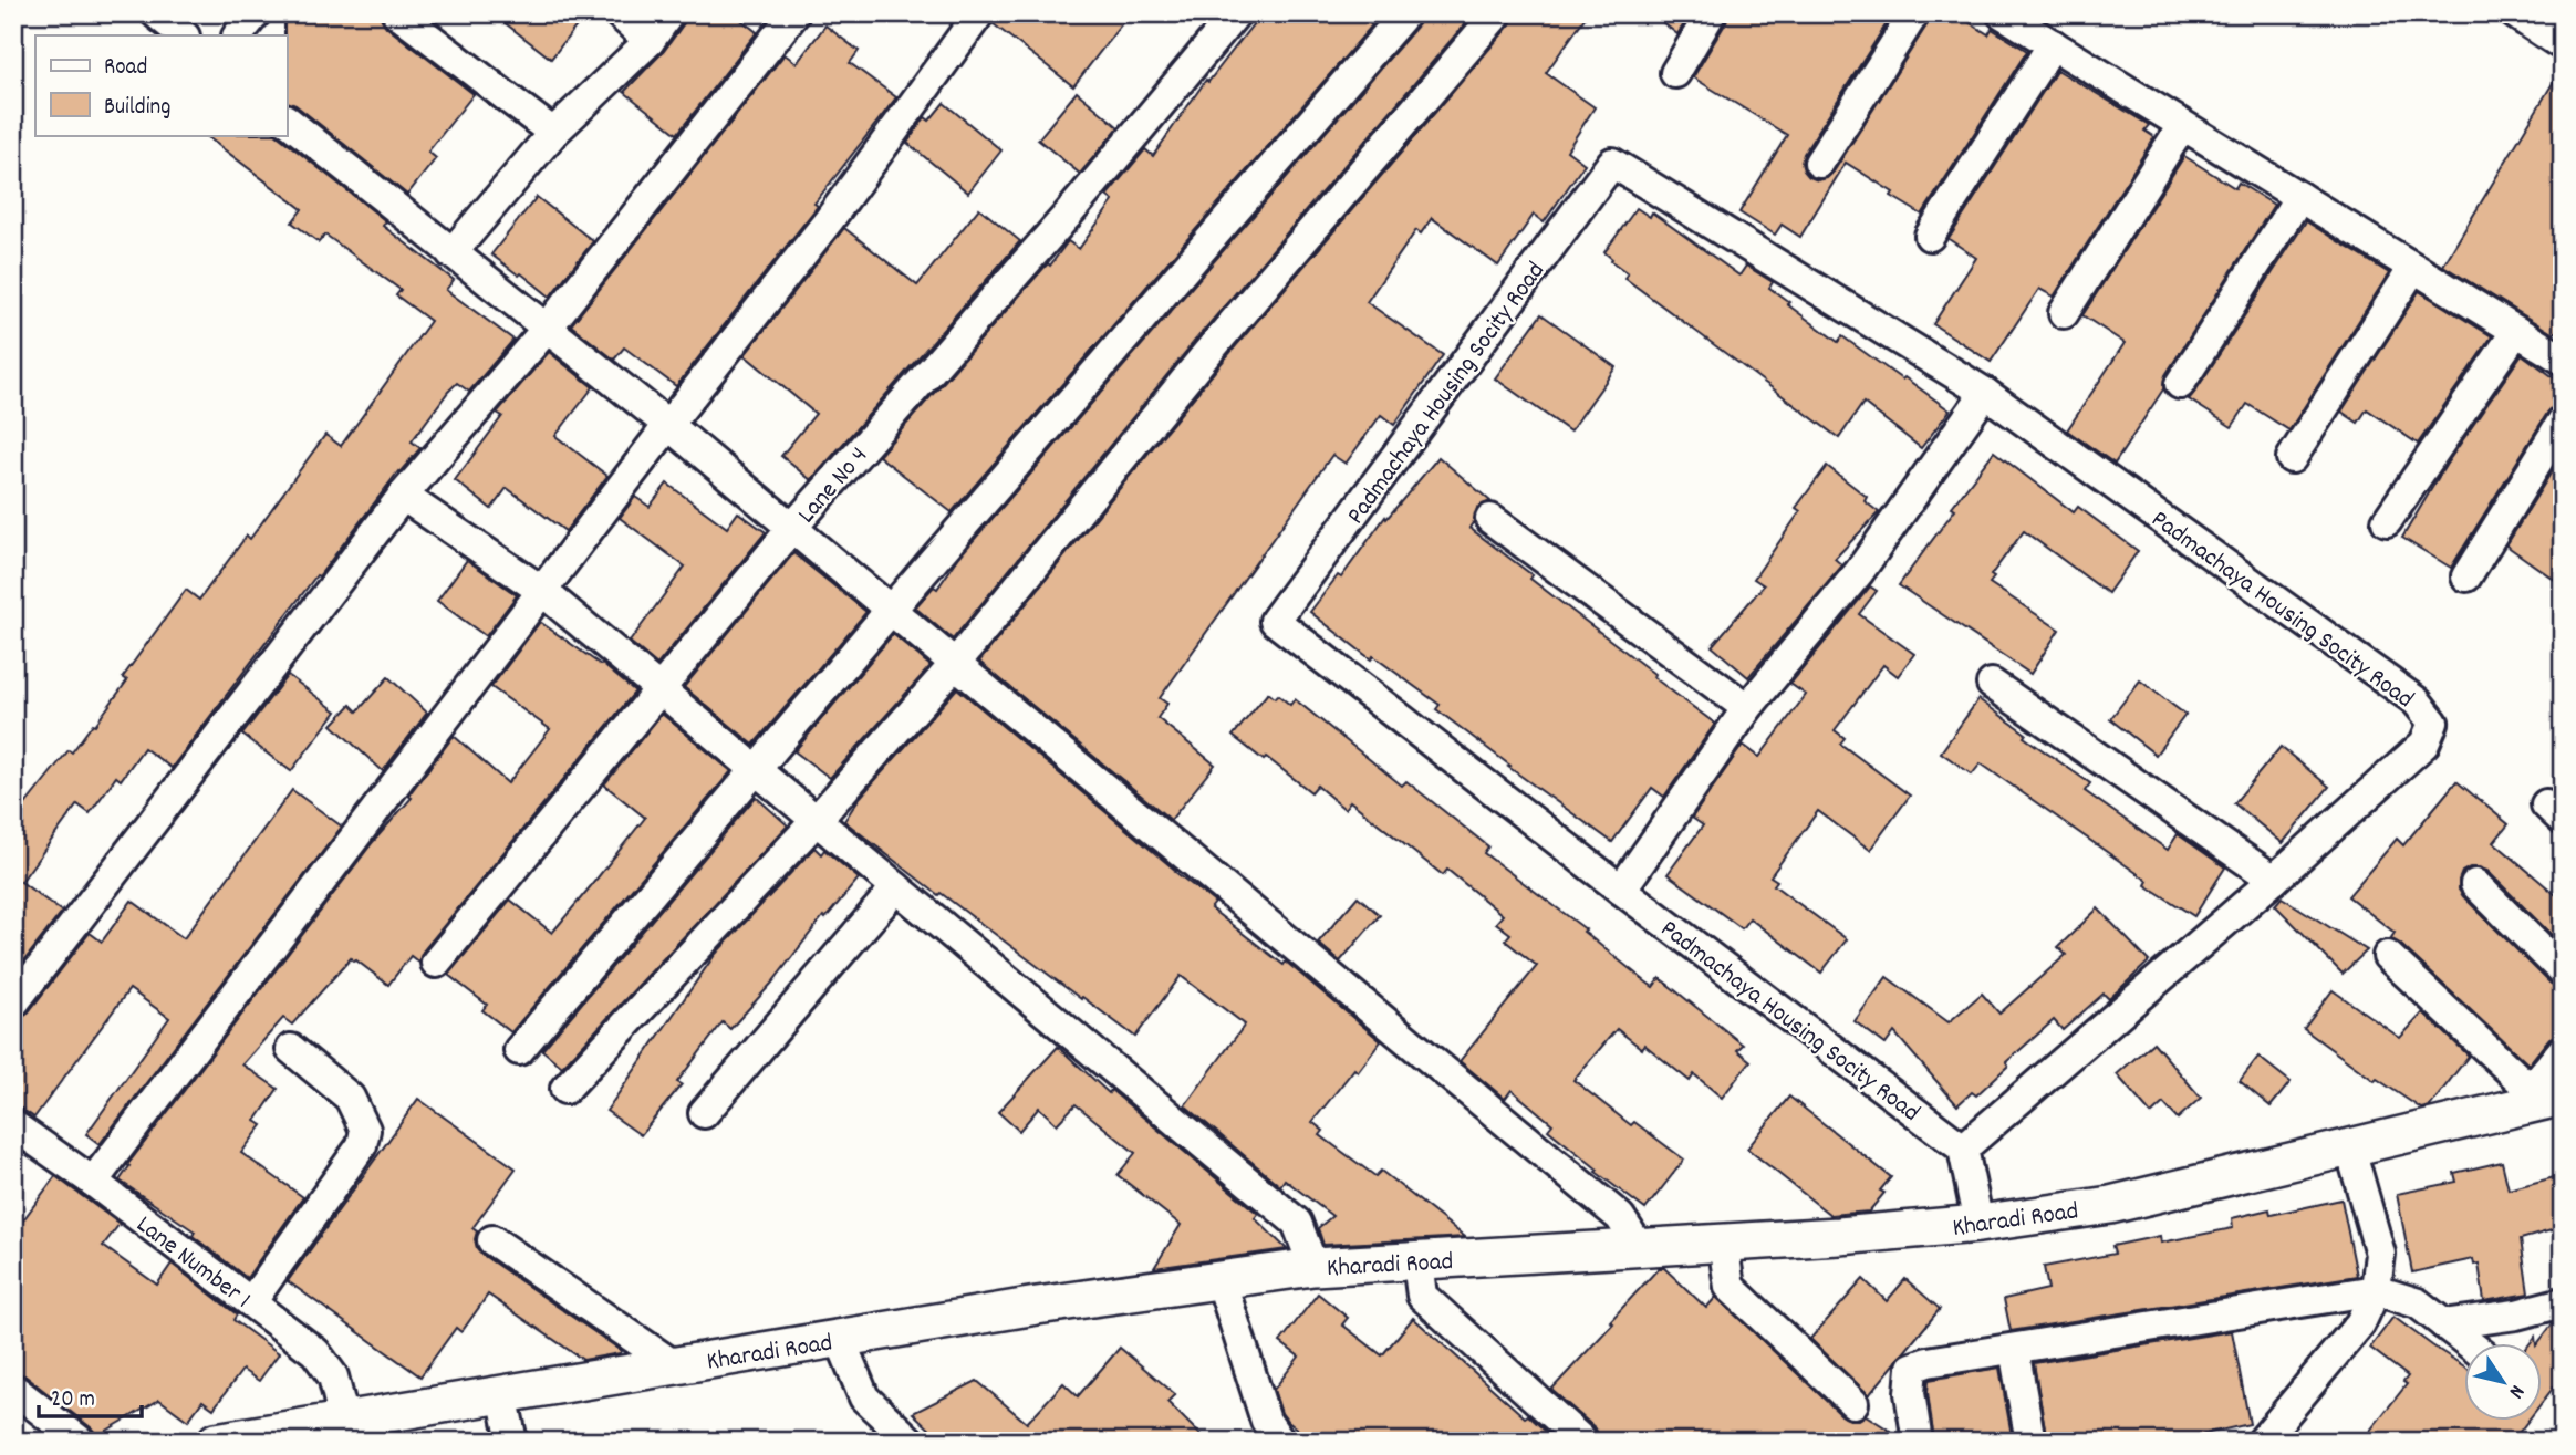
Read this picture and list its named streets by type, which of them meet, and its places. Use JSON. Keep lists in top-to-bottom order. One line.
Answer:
{"streets":{"street":["Padmachaya Housing Socity Road","Lane No 4","Kharadi Road","Lane Number 1"]},"crossings":[["Kharadi Road","Lane Number 1"]],"legend":["Road","Building"],"scale_bar":"20 m","north":"bottom right"}
